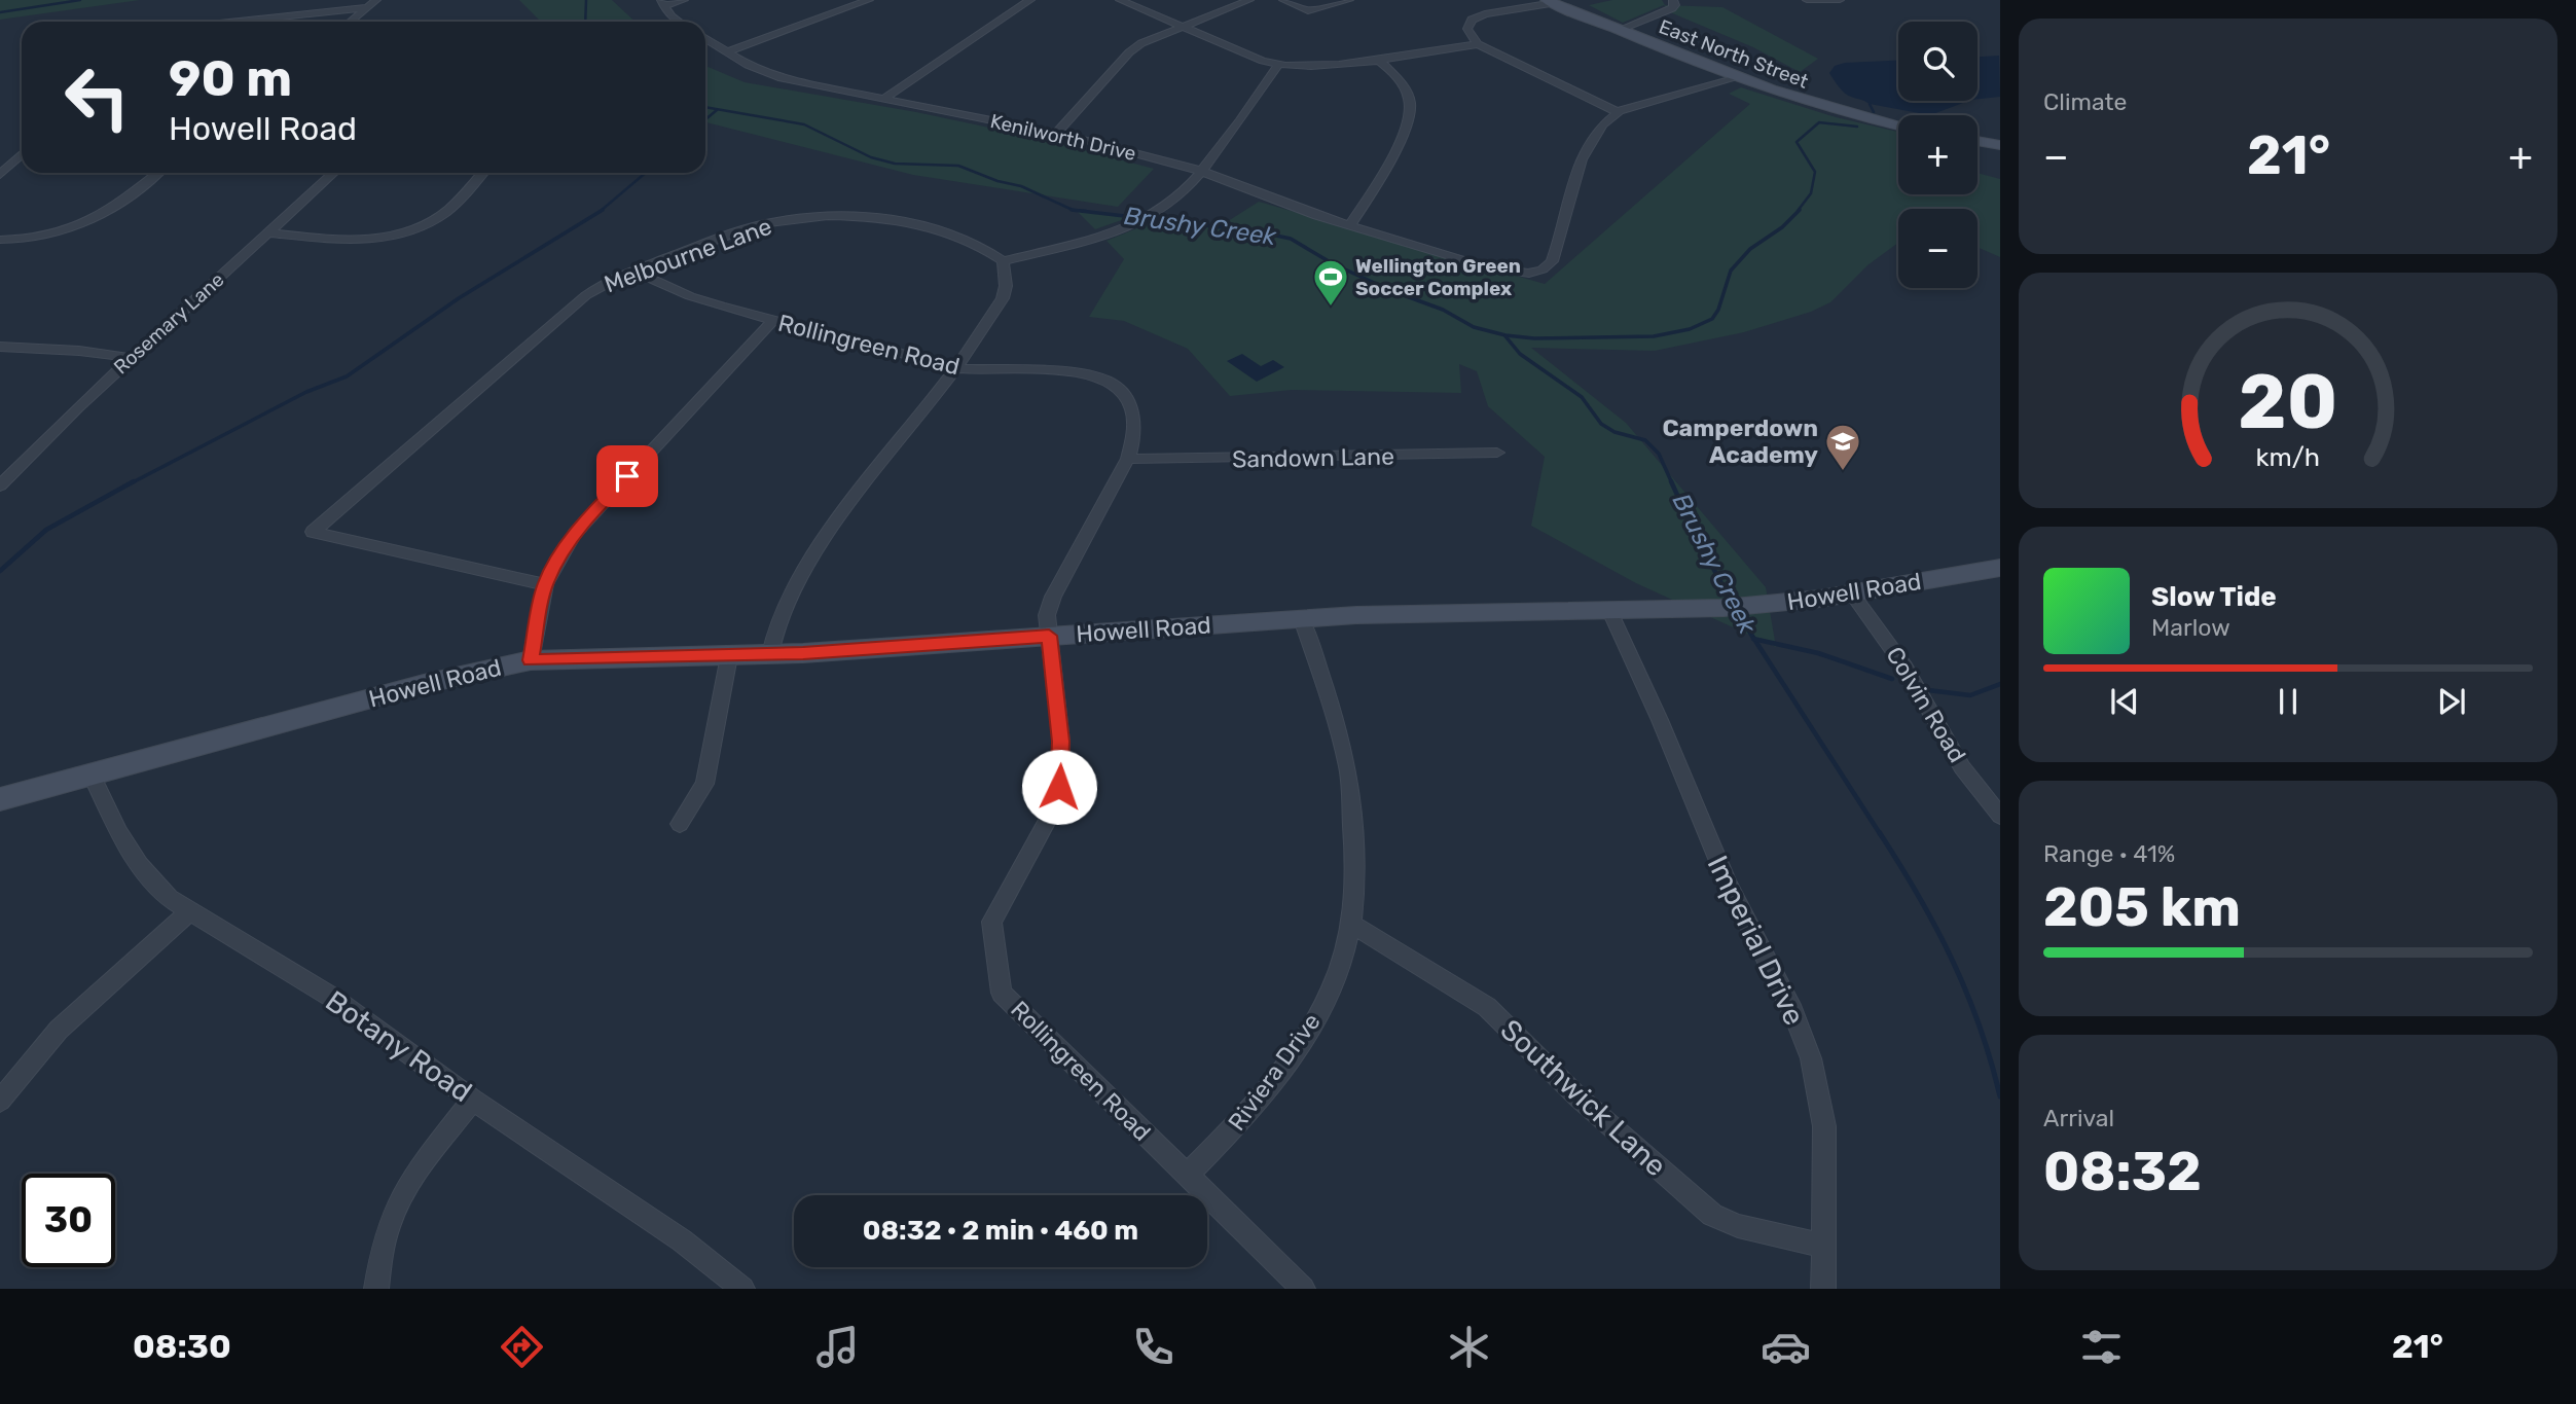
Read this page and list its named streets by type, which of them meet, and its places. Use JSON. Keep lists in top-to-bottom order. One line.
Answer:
{"streets":{"main road":["East North Street","Howell Road"],"street":["Kenilworth Drive","Melbourne Lane","Rosemary Lane","Rollingreen Road","Sandown Lane","Colvin Road","Imperial Drive","Botany Road","Riviera Drive","Southwick Lane"]},"crossings":[["Melbourne Lane","Rollingreen Road"],["Rollingreen Road","Sandown Lane"],["Rollingreen Road","Howell Road"],["Rollingreen Road","Riviera Drive"],["Howell Road","Colvin Road"],["Howell Road","Imperial Drive"],["Howell Road","Botany Road"],["Howell Road","Riviera Drive"],["Imperial Drive","Southwick Lane"],["Riviera Drive","Southwick Lane"]],"water":["Brushy Creek"],"places":{"sports":["Wellington Green Soccer Complex"],"school or university":["Camperdown Academy"]},"page":{"tile":["Climate",["Range · 41%","205 km"],["Arrival","08:32"]],"map_buttons":["+","−"],"turn":["90 m","Howell Road"],"heat":["−","21°","+"],"song":["Slow Tide","Marlow"],"limit":"30","trip":"08:32 · 2 min · 460 m","tabs":["08:30","21°"],"gauge":["20","km/h"]}}
